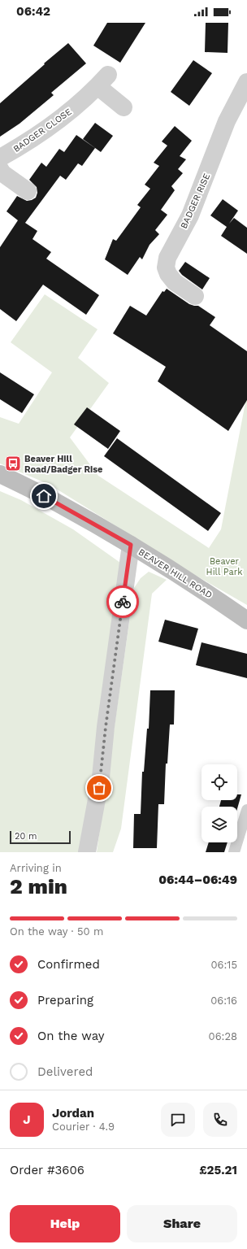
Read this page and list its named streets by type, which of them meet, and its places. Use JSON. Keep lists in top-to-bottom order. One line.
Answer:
{"streets":{"main road":["BEAVER HILL ROAD"],"street":["BADGER CLOSE","BADGER RISE"]},"parks":["Beaver Hill Park"],"places":{"bus stop":["Beaver Hill Road/Badger Rise"]},"scale_bar":"20 m","page":{"status":"06:42","scale":"20 m","heading":["2 min","Arriving in","06:44–06:49"],"panel":["Jordan","Courier · 4.9","Order #3606","£25.21"],"bar":"On the way · 50 m","list":[["Confirmed","06:15"],["Preparing","06:16"],["On the way","06:28"],"Delivered"],"round":"J","buttons":["Help","Share"]}}
